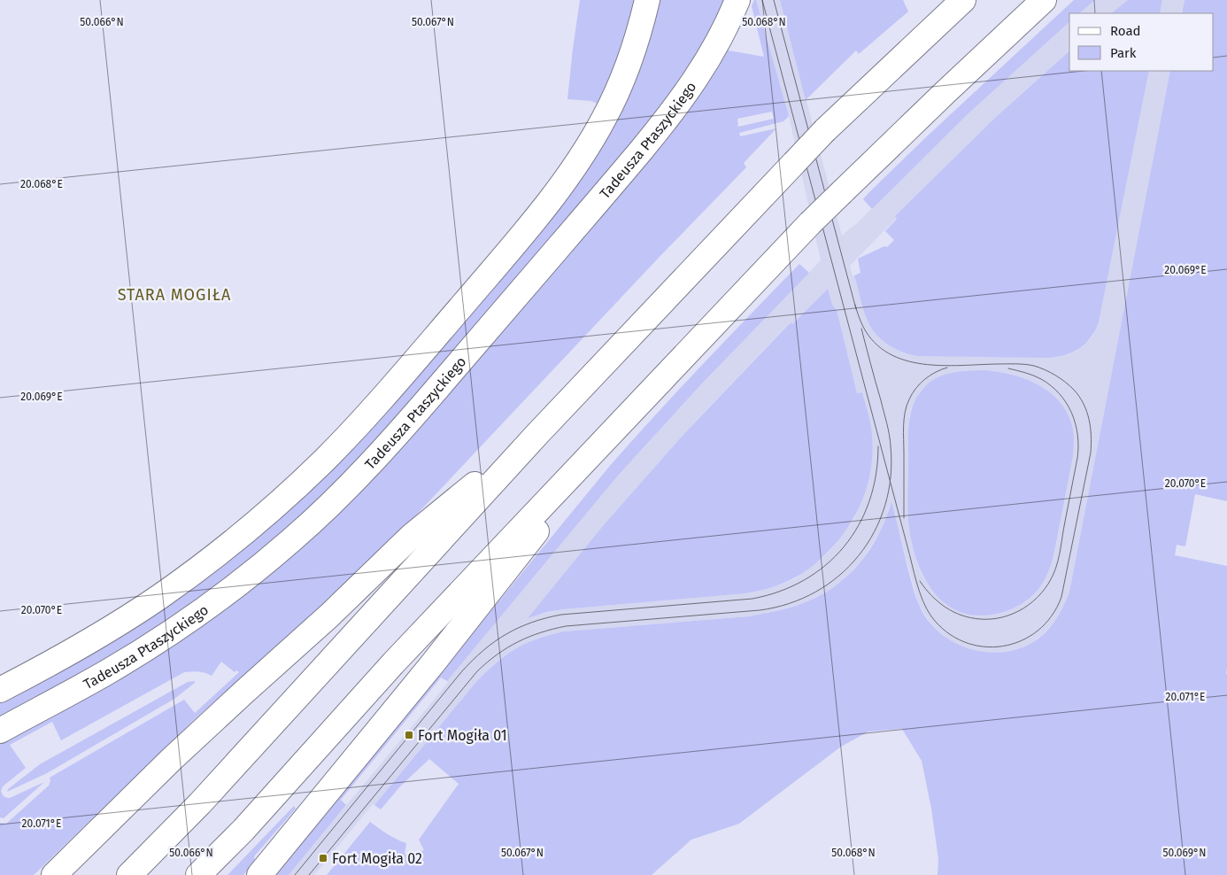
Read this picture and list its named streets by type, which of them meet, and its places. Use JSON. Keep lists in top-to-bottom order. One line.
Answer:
{"streets":{"main road":["Tadeusza Ptaszyckiego"]},"districts":["STARA MOGIŁA"],"places":{"transit":["Fort Mogiła 01","Fort Mogiła 02"]},"legend":["Road","Park"],"coordinates":["50.066°N","50.067°N","50.068°N","20.068°E","20.069°E","20.070°E","20.071°E","50.069°N"]}
